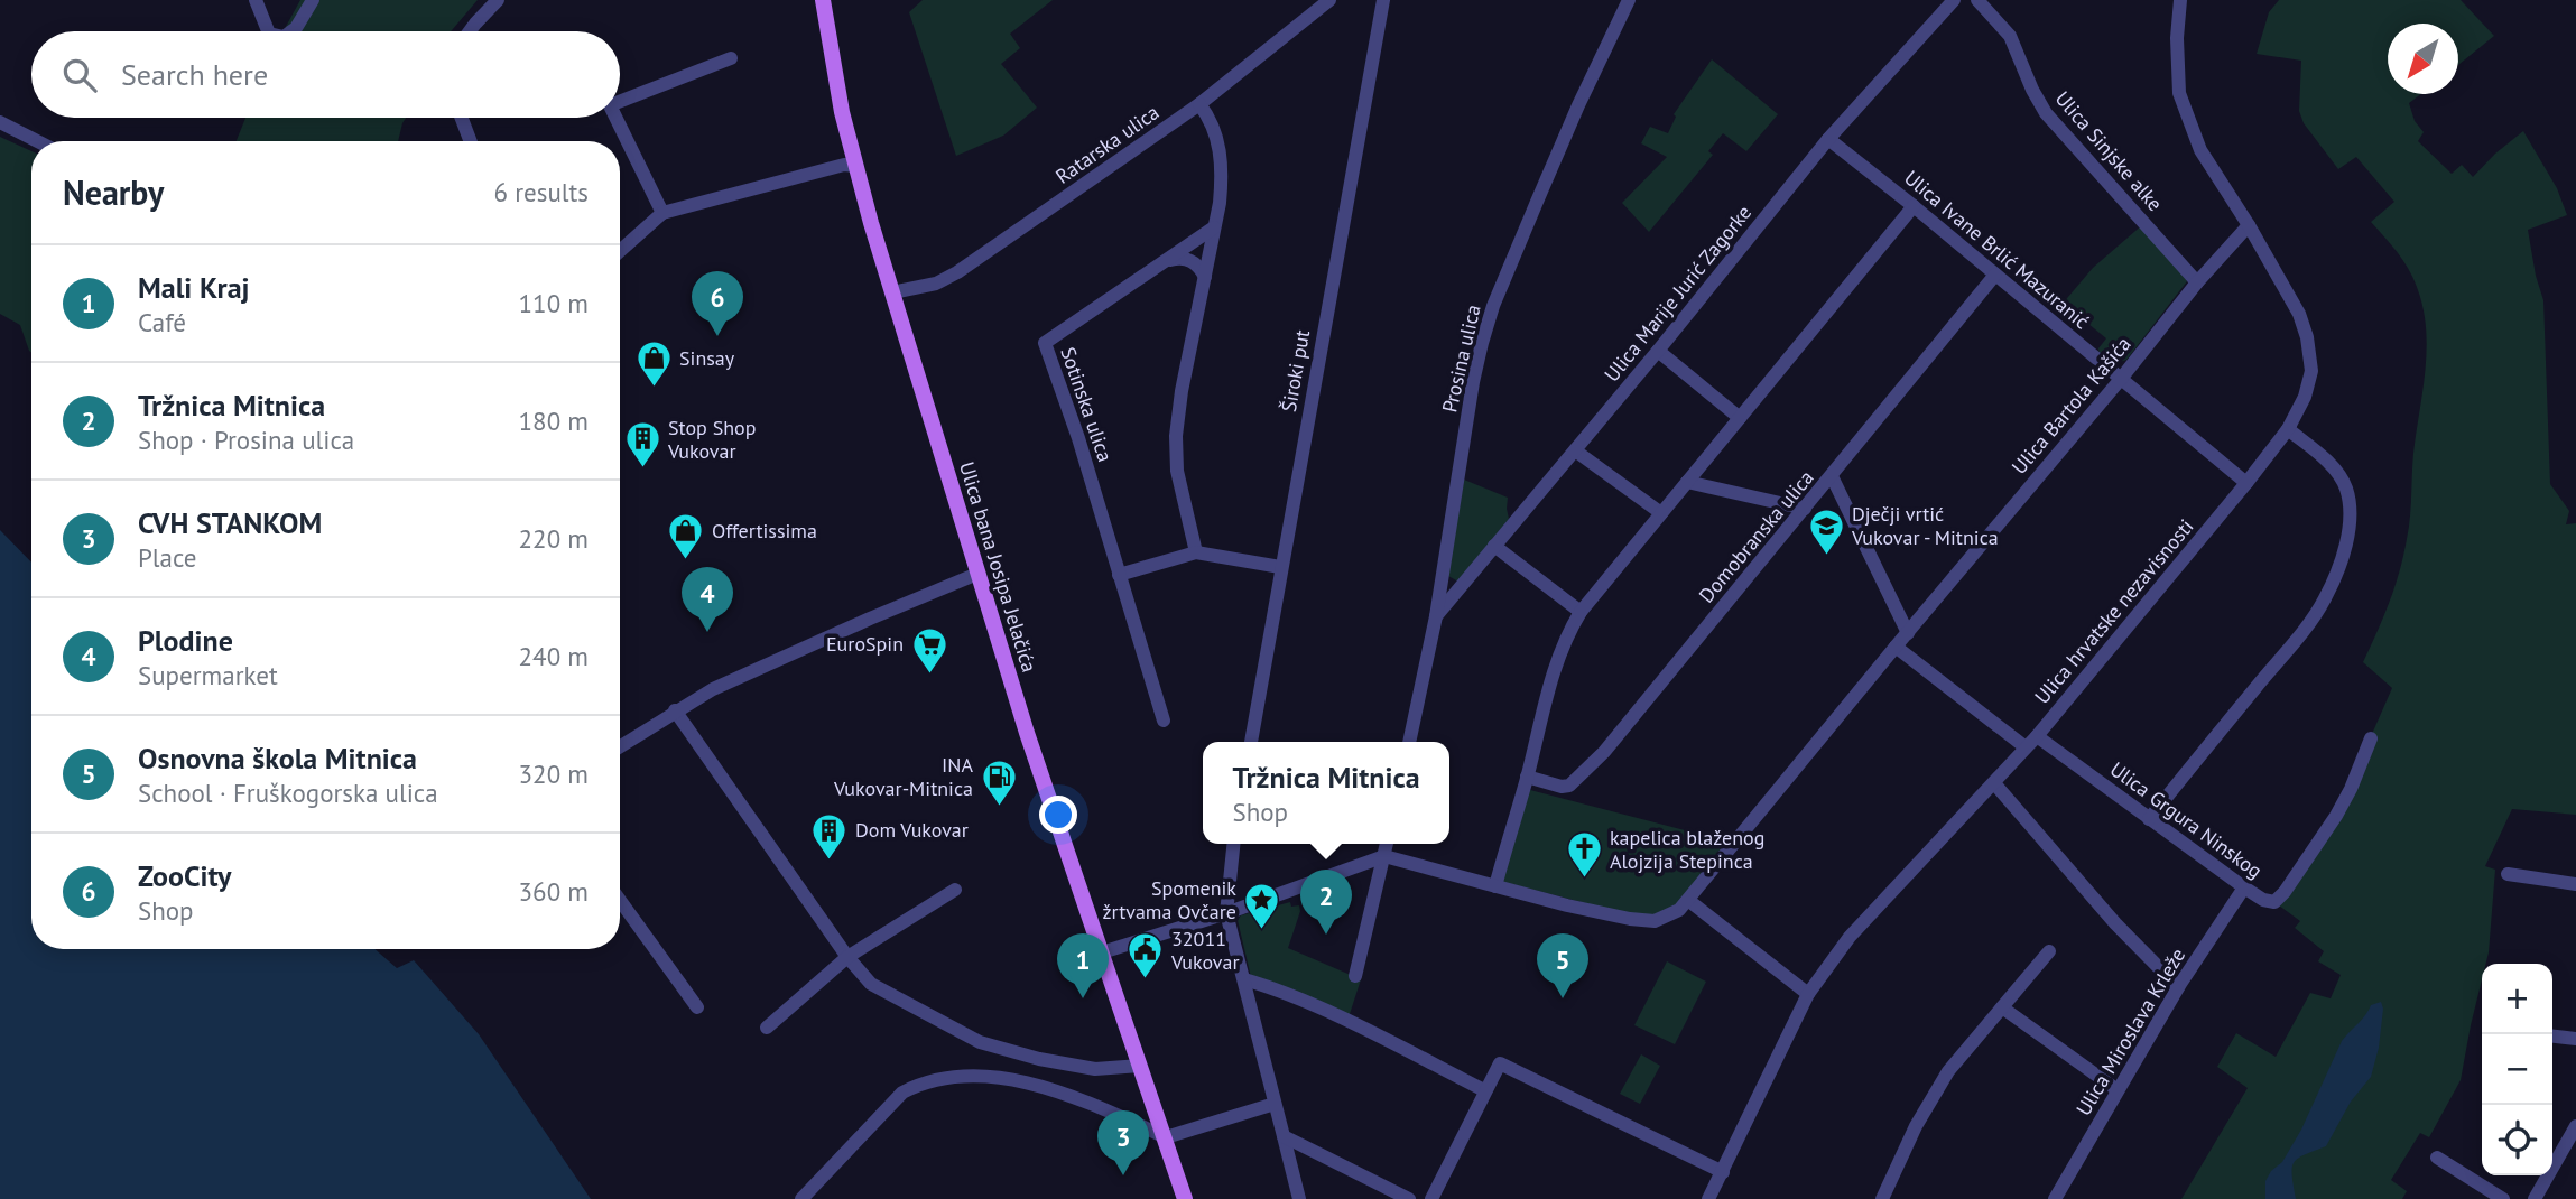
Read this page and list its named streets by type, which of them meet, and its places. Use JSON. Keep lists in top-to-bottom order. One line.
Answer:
{"streets":{"main road":["Ulica bana Josipa Jelačića"],"street":["Ratarska ulica","Ulica Sinjske alke","Ulica Ivane Brlić Mazuranić","Ulica Marije Jurić Zagorke","Prosina ulica","Široki put","Sotinska ulica","Ulica Bartola Kašića","Domobranska ulica","Ulica hrvatske nezavisnosti","Ulica Grgura Ninskog","Ulica Miroslava Krleže"]},"crossings":[["Ratarska ulica","Ulica bana Josipa Jelačića"],["Ulica Sinjske alke","Ulica Bartola Kašića"],["Ulica Ivane Brlić Mazuranić","Ulica Marije Jurić Zagorke"],["Ulica Ivane Brlić Mazuranić","Ulica Bartola Kašića"],["Ulica Ivane Brlić Mazuranić","Domobranska ulica"],["Ulica Ivane Brlić Mazuranić","Ulica hrvatske nezavisnosti"],["Ulica Marije Jurić Zagorke","Prosina ulica"],["Ulica Bartola Kašića","Ulica hrvatske nezavisnosti"],["Ulica hrvatske nezavisnosti","Ulica Grgura Ninskog"],["Ulica Grgura Ninskog","Ulica Miroslava Krleže"]],"places":{"shop":["Sinsay","Offertissima"],"building":["Stop Shop Vukovar","Dom Vukovar"],"school or university":["Dječji vrtić Vukovar - Mitnica"],"supermarket":["EuroSpin"],"fuel station":["INA Vukovar-Mitnica"],"church":["kapelica blaženog Alojzija Stepinca"],"place":["Spomenik žrtvama Ovčare"],"public building":["32011 Vukovar"]},"north":"bottom left","page":{"search":"Search here","heading":["Nearby","6 results"],"list":[{"mark":"1","name":"Mali Kraj","note":"Café","value":"110 m"},{"mark":"2","name":"Tržnica Mitnica","note":"Shop · Prosina ulica","value":"180 m"},{"mark":"3","name":"CVH STANKOM","note":"Place","value":"220 m"},{"mark":"4","name":"Plodine","note":"Supermarket","value":"240 m"},{"mark":"5","name":"Osnovna škola Mitnica","note":"School · Fruškogorska ulica","value":"320 m"},{"mark":"6","name":"ZooCity","note":"Shop","value":"360 m"}],"pins":["6","4","2","1","5","3"],"popup":["Tržnica Mitnica","Shop"],"map_buttons":["+","−"]}}
